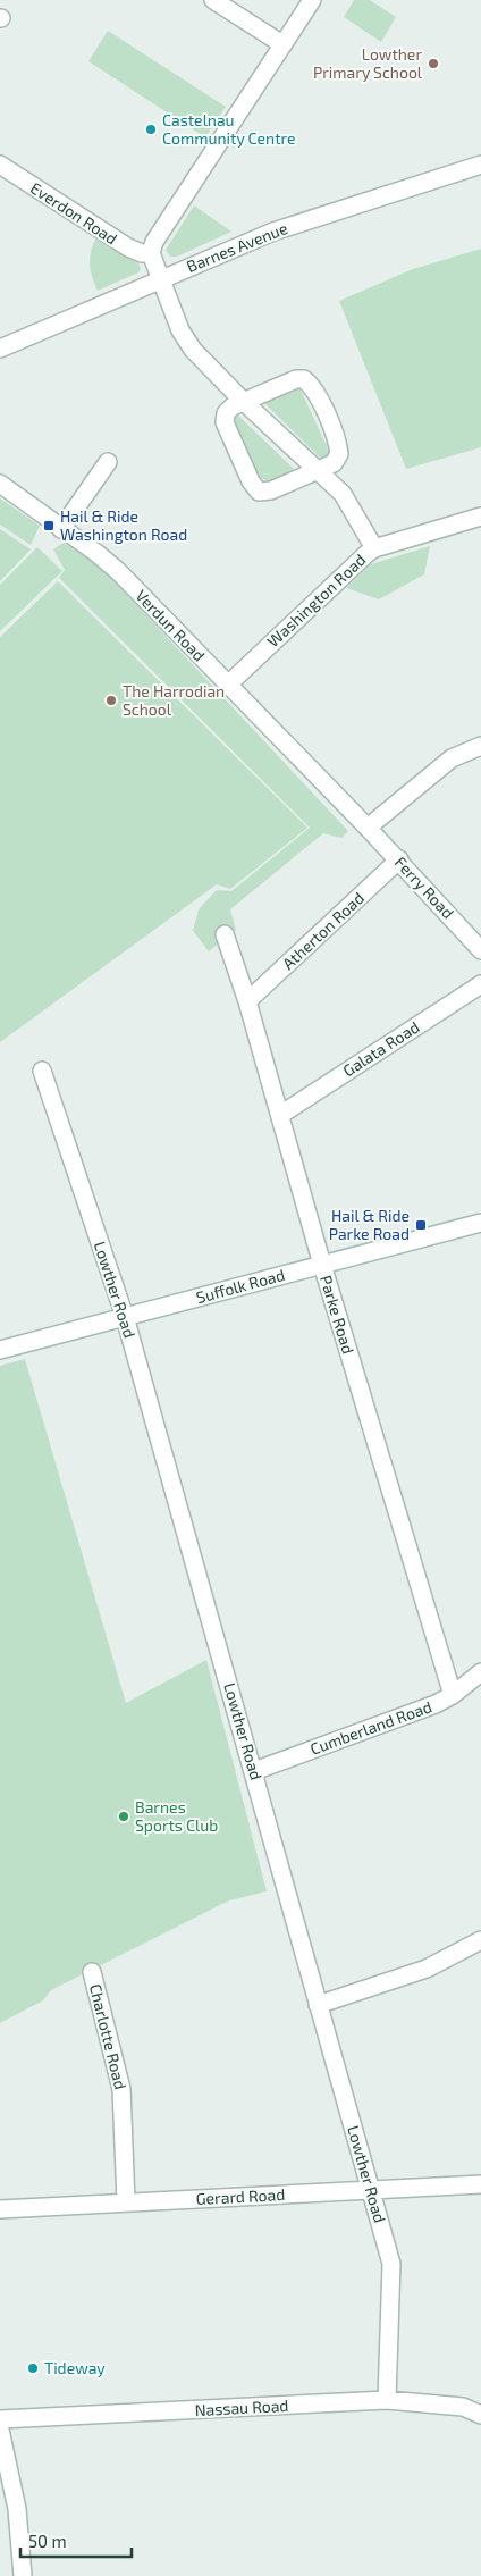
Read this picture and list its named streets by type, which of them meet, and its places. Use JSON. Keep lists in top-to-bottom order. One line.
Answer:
{"streets":{"street":["Everdon Road","Barnes Avenue","Washington Road","Verdun Road","Ferry Road","Atherton Road","Galata Road","Suffolk Road","Lowther Road","Parke Road","Cumberland Road","Charlotte Road","Gerard Road","Nassau Road"]},"crossings":[["Washington Road","Verdun Road"],["Verdun Road","Ferry Road"],["Ferry Road","Atherton Road"],["Atherton Road","Parke Road"],["Galata Road","Parke Road"],["Suffolk Road","Lowther Road"],["Suffolk Road","Parke Road"],["Lowther Road","Cumberland Road"],["Lowther Road","Gerard Road"],["Lowther Road","Nassau Road"],["Parke Road","Cumberland Road"],["Charlotte Road","Gerard Road"]],"places":{"other":["Lowther Primary School","Castelnau Community Centre","The Harrodian School","Barnes Sports Club","Tideway"],"transit":["Hail & Ride Washington Road","Hail & Ride Parke Road"]},"scale_bar":"50 m"}
